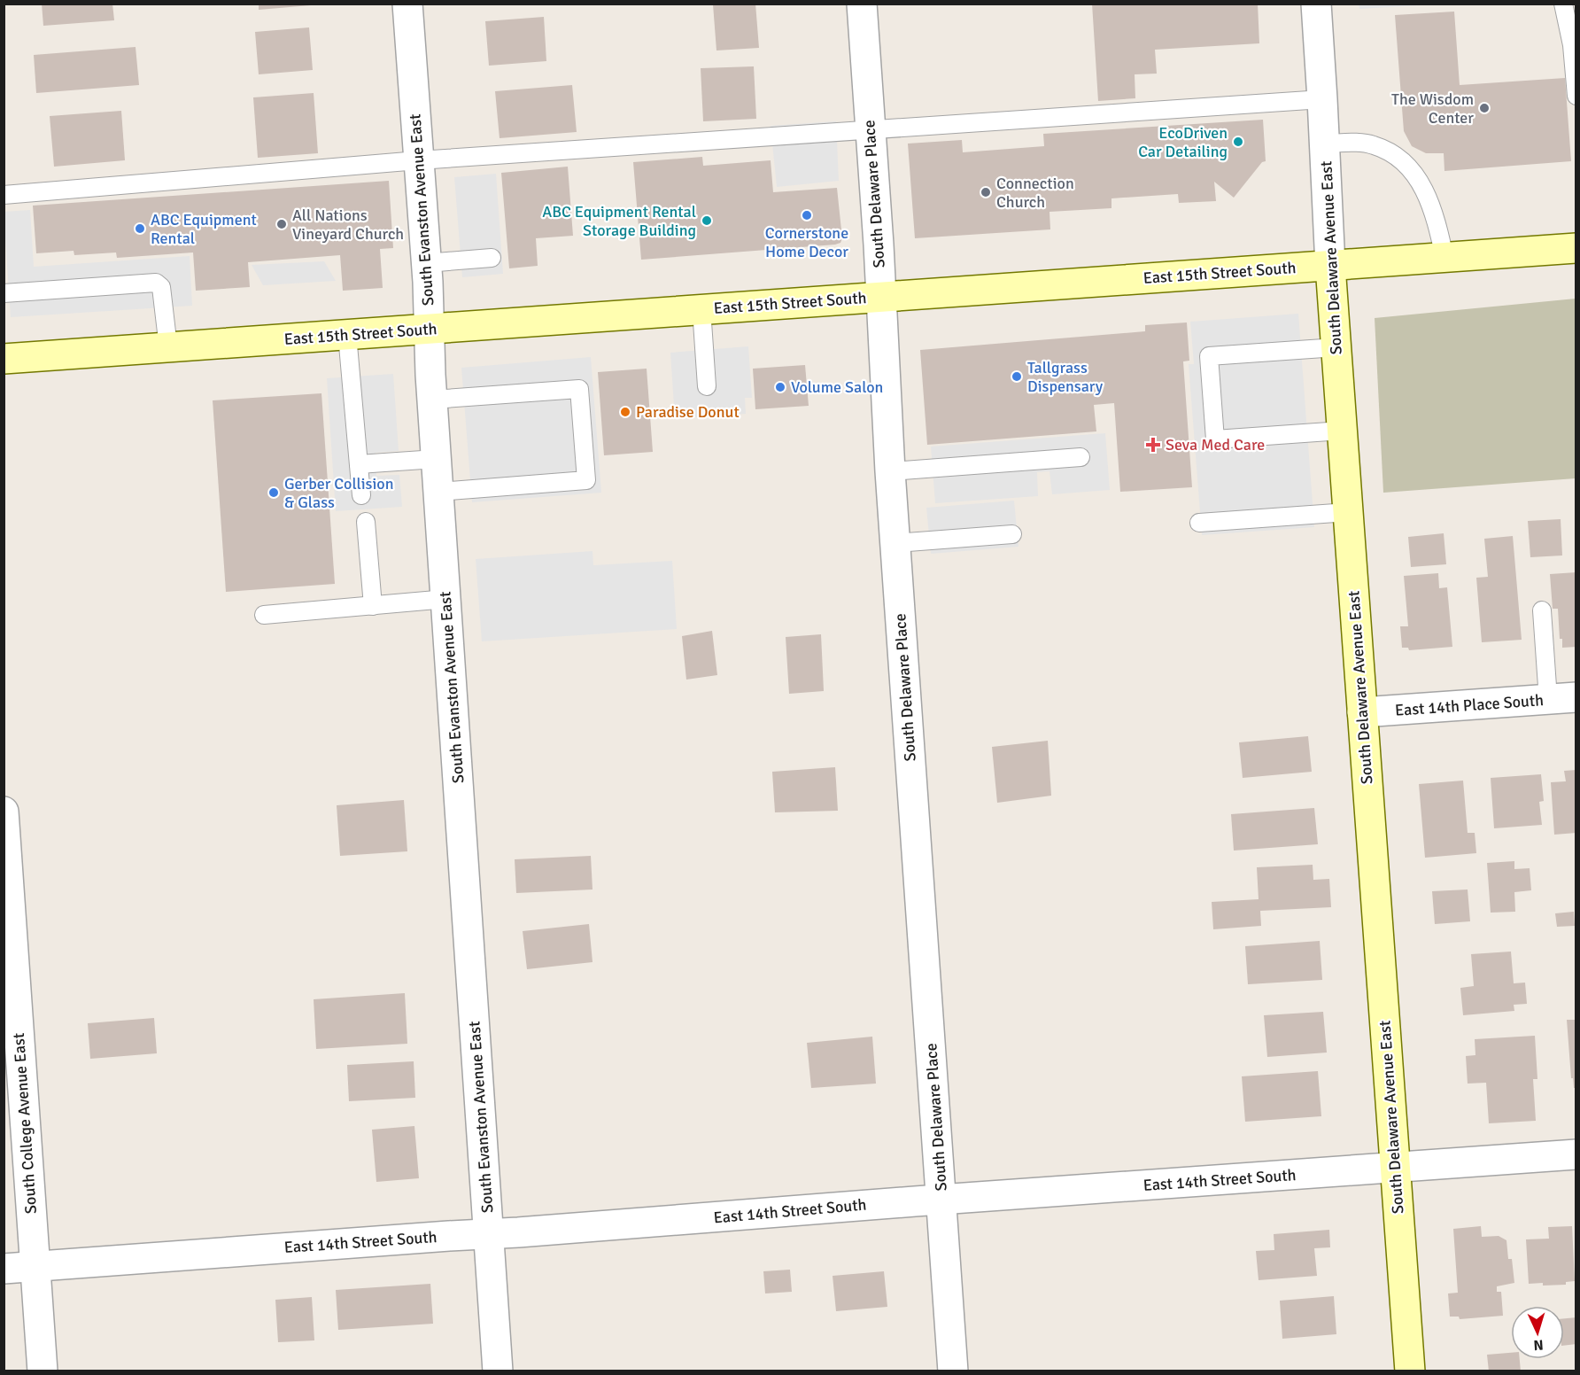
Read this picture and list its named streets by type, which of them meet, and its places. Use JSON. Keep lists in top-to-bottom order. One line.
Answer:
{"streets":{"main road":["South Delaware Avenue East","East 15th Street South"],"street":["South Delaware Place","South Evanston Avenue East","East 14th Place South","South College Avenue East","East 14th Street South"]},"crossings":[["South Delaware Place","East 15th Street South"],["South Delaware Place","East 14th Street South"],["South Evanston Avenue East","East 15th Street South"],["South Evanston Avenue East","East 14th Street South"],["South Delaware Avenue East","East 15th Street South"],["South Delaware Avenue East","East 14th Place South"],["South Delaware Avenue East","East 14th Street South"],["South College Avenue East","East 14th Street South"]],"places":{"other":["The Wisdom Center","EcoDriven Car Detailing","Connection Church","Cornerstone Home Decor","ABC Equipment Rental Storage Building","All Nations Vineyard Church","ABC Equipment Rental","Tallgrass Dispensary","Volume Salon","Paradise Donut","Gerber Collision & Glass"],"health":["Seva Med Care"]},"north":"bottom"}
